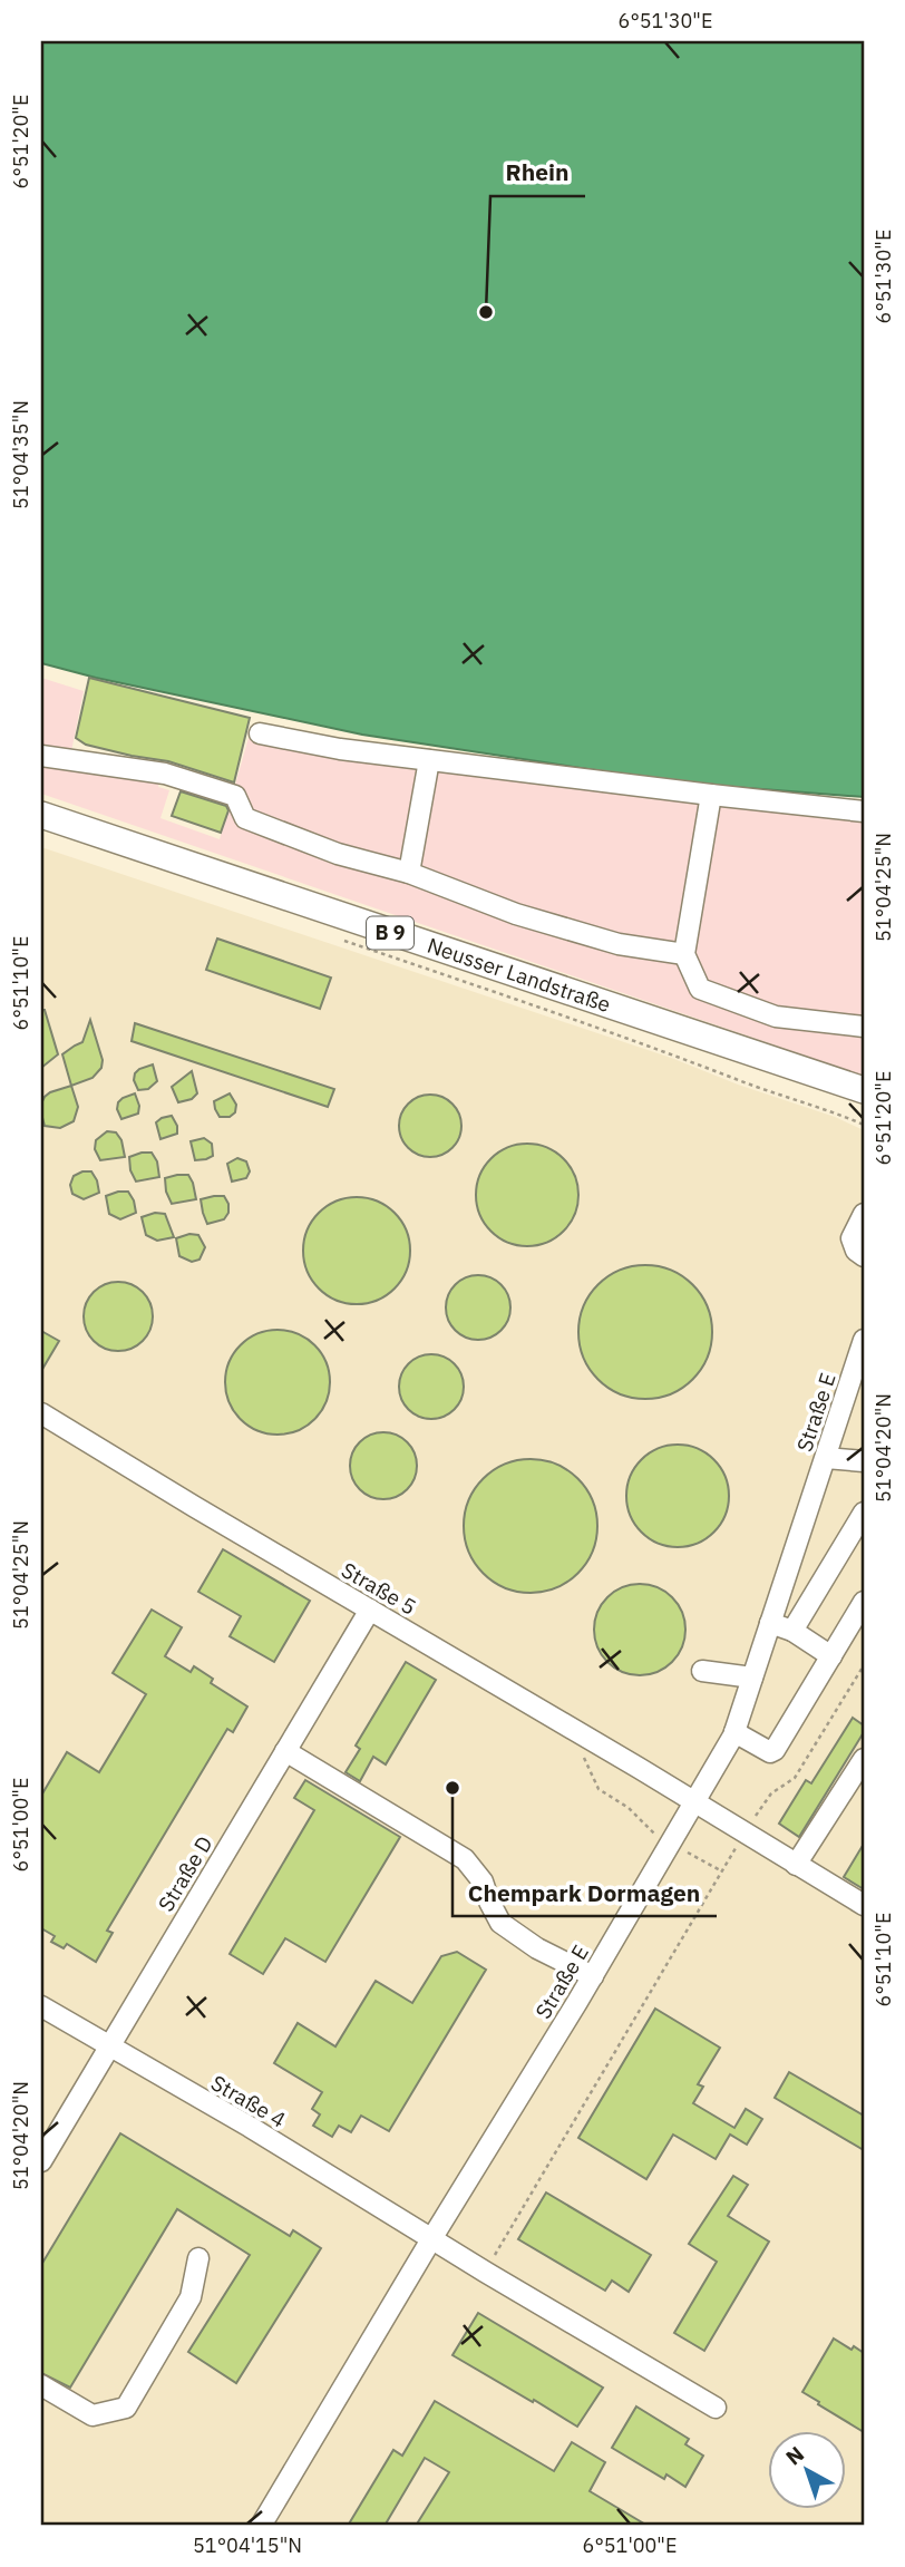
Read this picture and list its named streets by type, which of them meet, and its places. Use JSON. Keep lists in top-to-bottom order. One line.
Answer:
{"streets":{"main road":["B 9","Neusser Landstraße"],"lane":["Straße E","Straße 5","Straße D","Straße 4"]},"crossings":[["Straße E","Straße 5"],["Straße E","Straße 4"],["Straße 5","Straße D"],["Straße D","Straße 4"]],"places":["Rhein","Chempark Dormagen"],"north":"top left","coordinates":["6°51'30\"E","6°51'20\"E","51°04'35\"N","51°04'25\"N","6°51'10\"E","51°04'20\"N","6°51'00\"E","51°04'15\"N"]}
